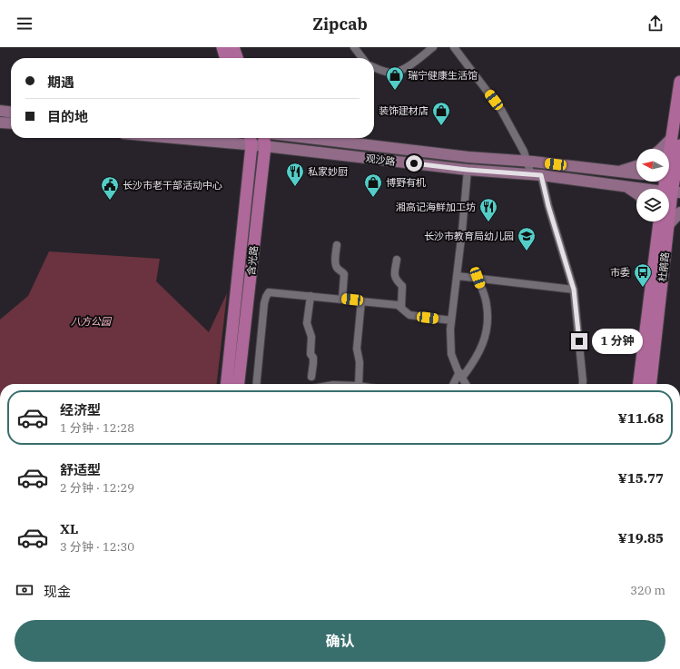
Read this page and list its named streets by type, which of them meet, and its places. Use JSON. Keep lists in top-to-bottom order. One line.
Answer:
{"streets":{"main road":["观沙路","含光路","杜鹃路"]},"crossings":[["观沙路","含光路"],["观沙路","杜鹃路"]],"parks":["八方公园"],"places":{"shop":["瑞宁健康生活馆","装饰建材店","博野有机"],"restaurant":["私家妙厨","湘高记海鲜加工坊"],"public building":["长沙市老干部活动中心"],"school or university":["长沙市教育局幼儿园"],"bus stop":["市委"]},"north":"left","page":{"header":"Zipcab","banner":["期遇","目的地"],"bubble":"1 分钟","list":[{"name":"经济型","note":"1 分钟 · 12:28","value":"¥11.68"},{"name":"舒适型","note":"2 分钟 · 12:29","value":"¥15.77"},{"name":"XL","note":"3 分钟 · 12:30","value":"¥19.85"}],"pay":["现金","320 m"],"buttons":"确认"}}
